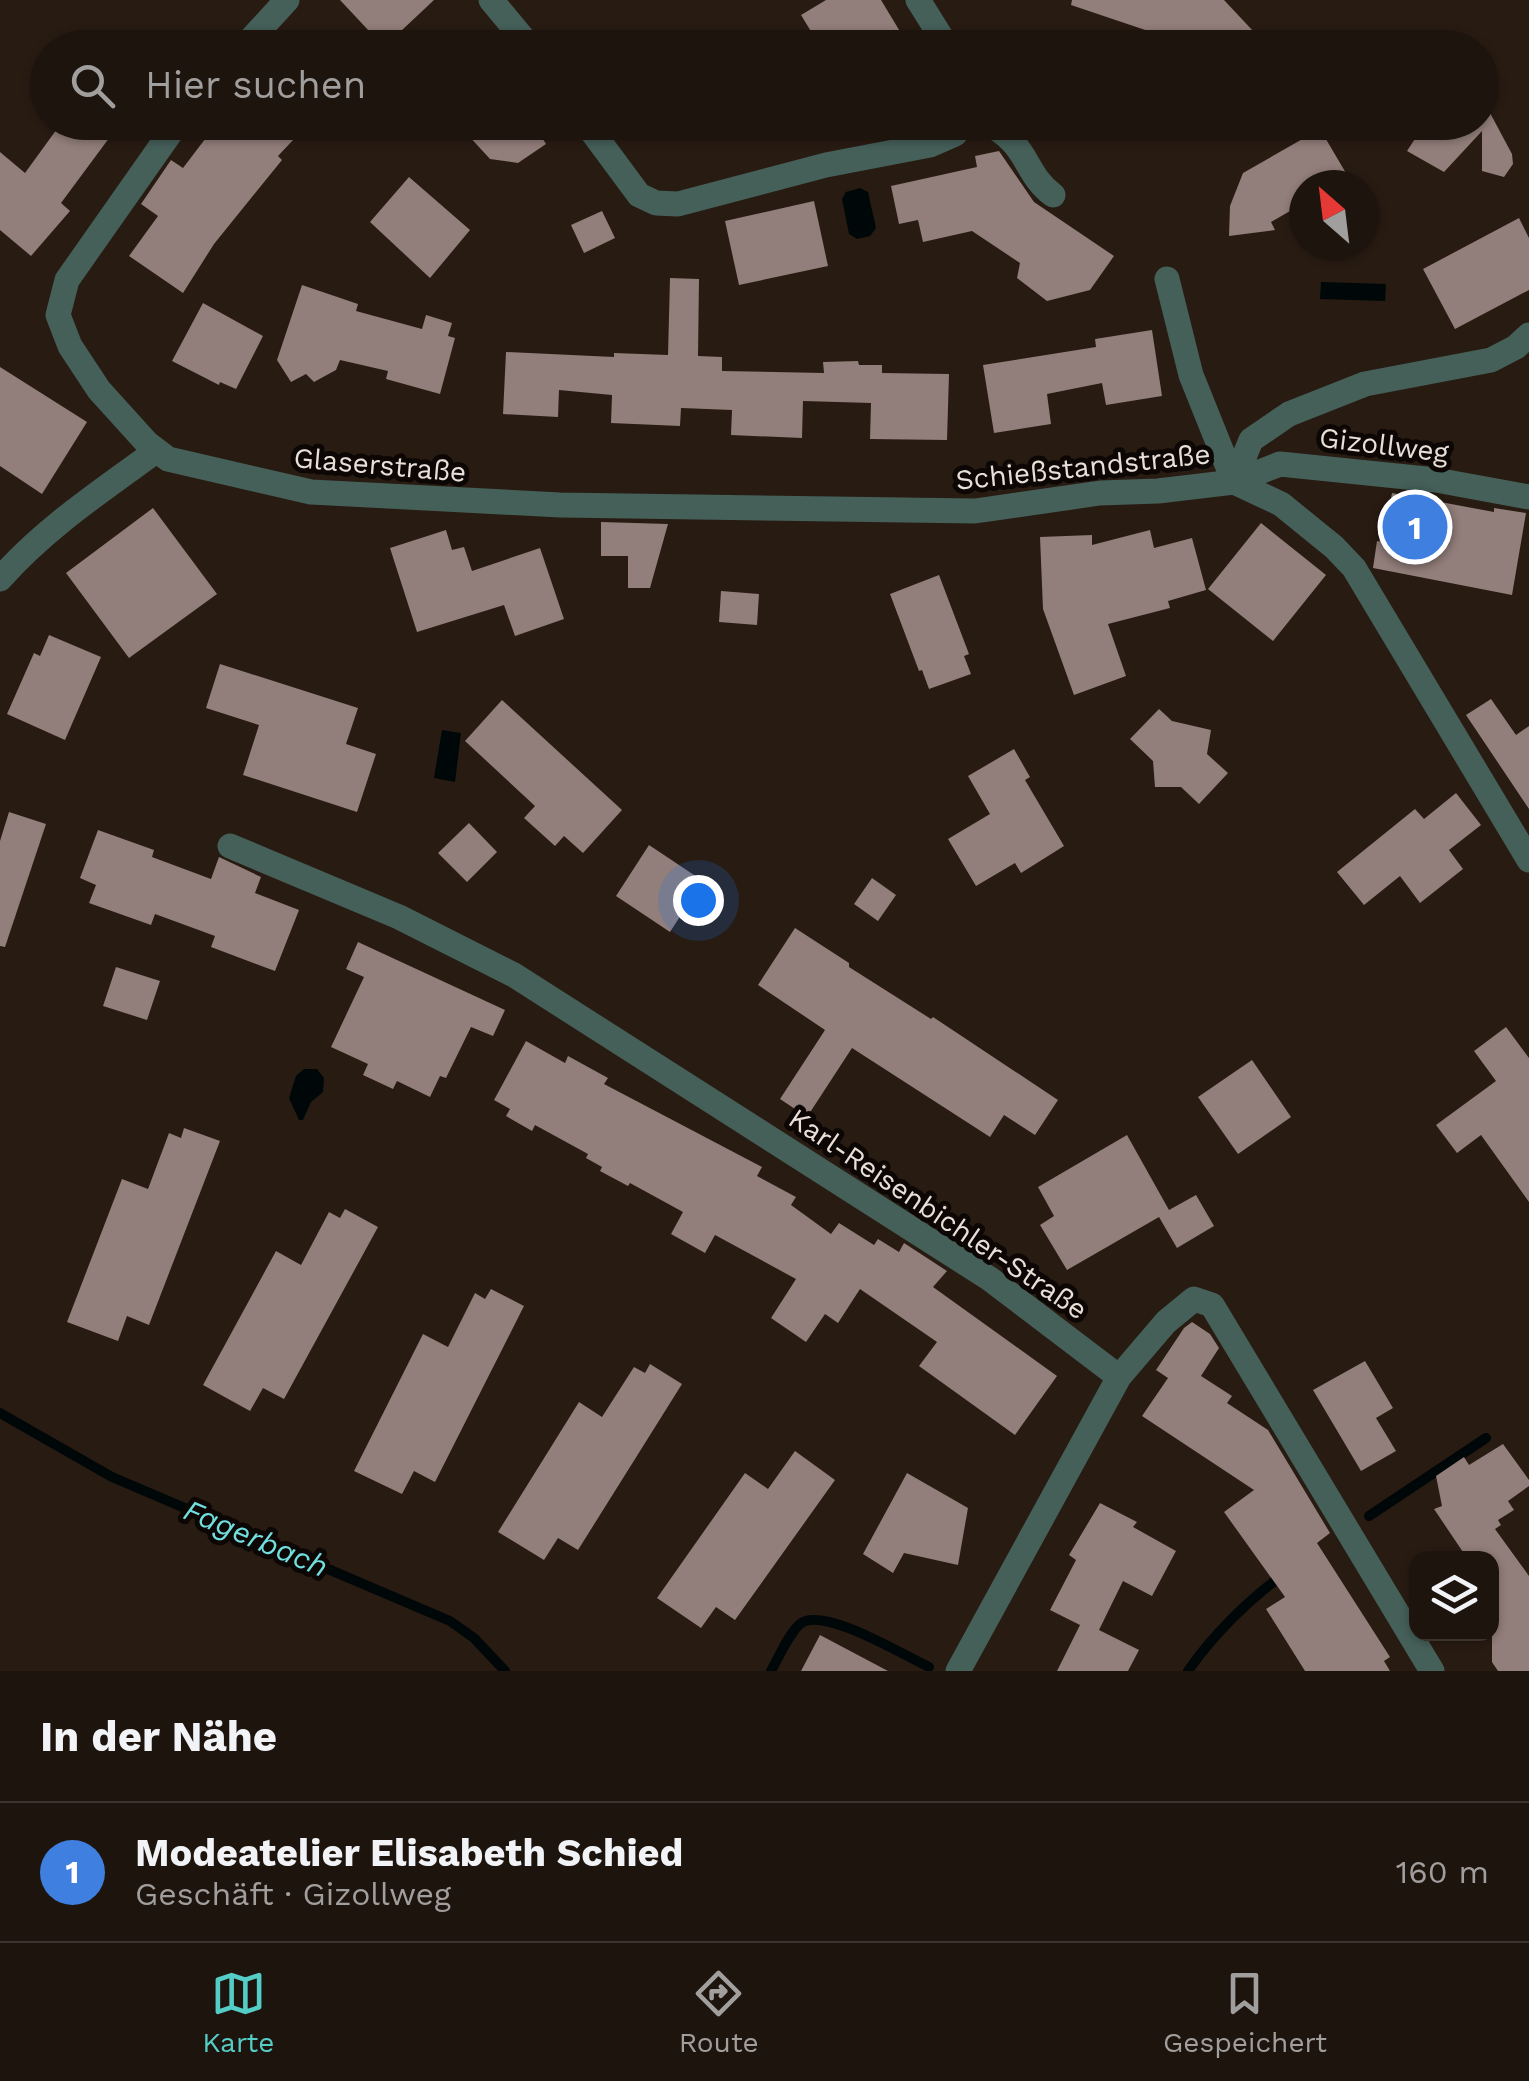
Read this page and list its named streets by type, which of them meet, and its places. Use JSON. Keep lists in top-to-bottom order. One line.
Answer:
{"streets":{"street":["Gizollweg","Glaserstraße","Schießstandstraße","Karl-Reisenbichler-Straße"]},"crossings":[["Gizollweg","Schießstandstraße"],["Glaserstraße","Schießstandstraße"]],"water":["Fagerbach"],"north":"top left","page":{"search":"Hier suchen","pins":"1","heading":"In der Nähe","list":[{"mark":"1","name":"Modeatelier Elisabeth Schied","note":"Geschäft · Gizollweg","value":"160 m"}],"nav":["Karte","Route","Gespeichert"]}}
